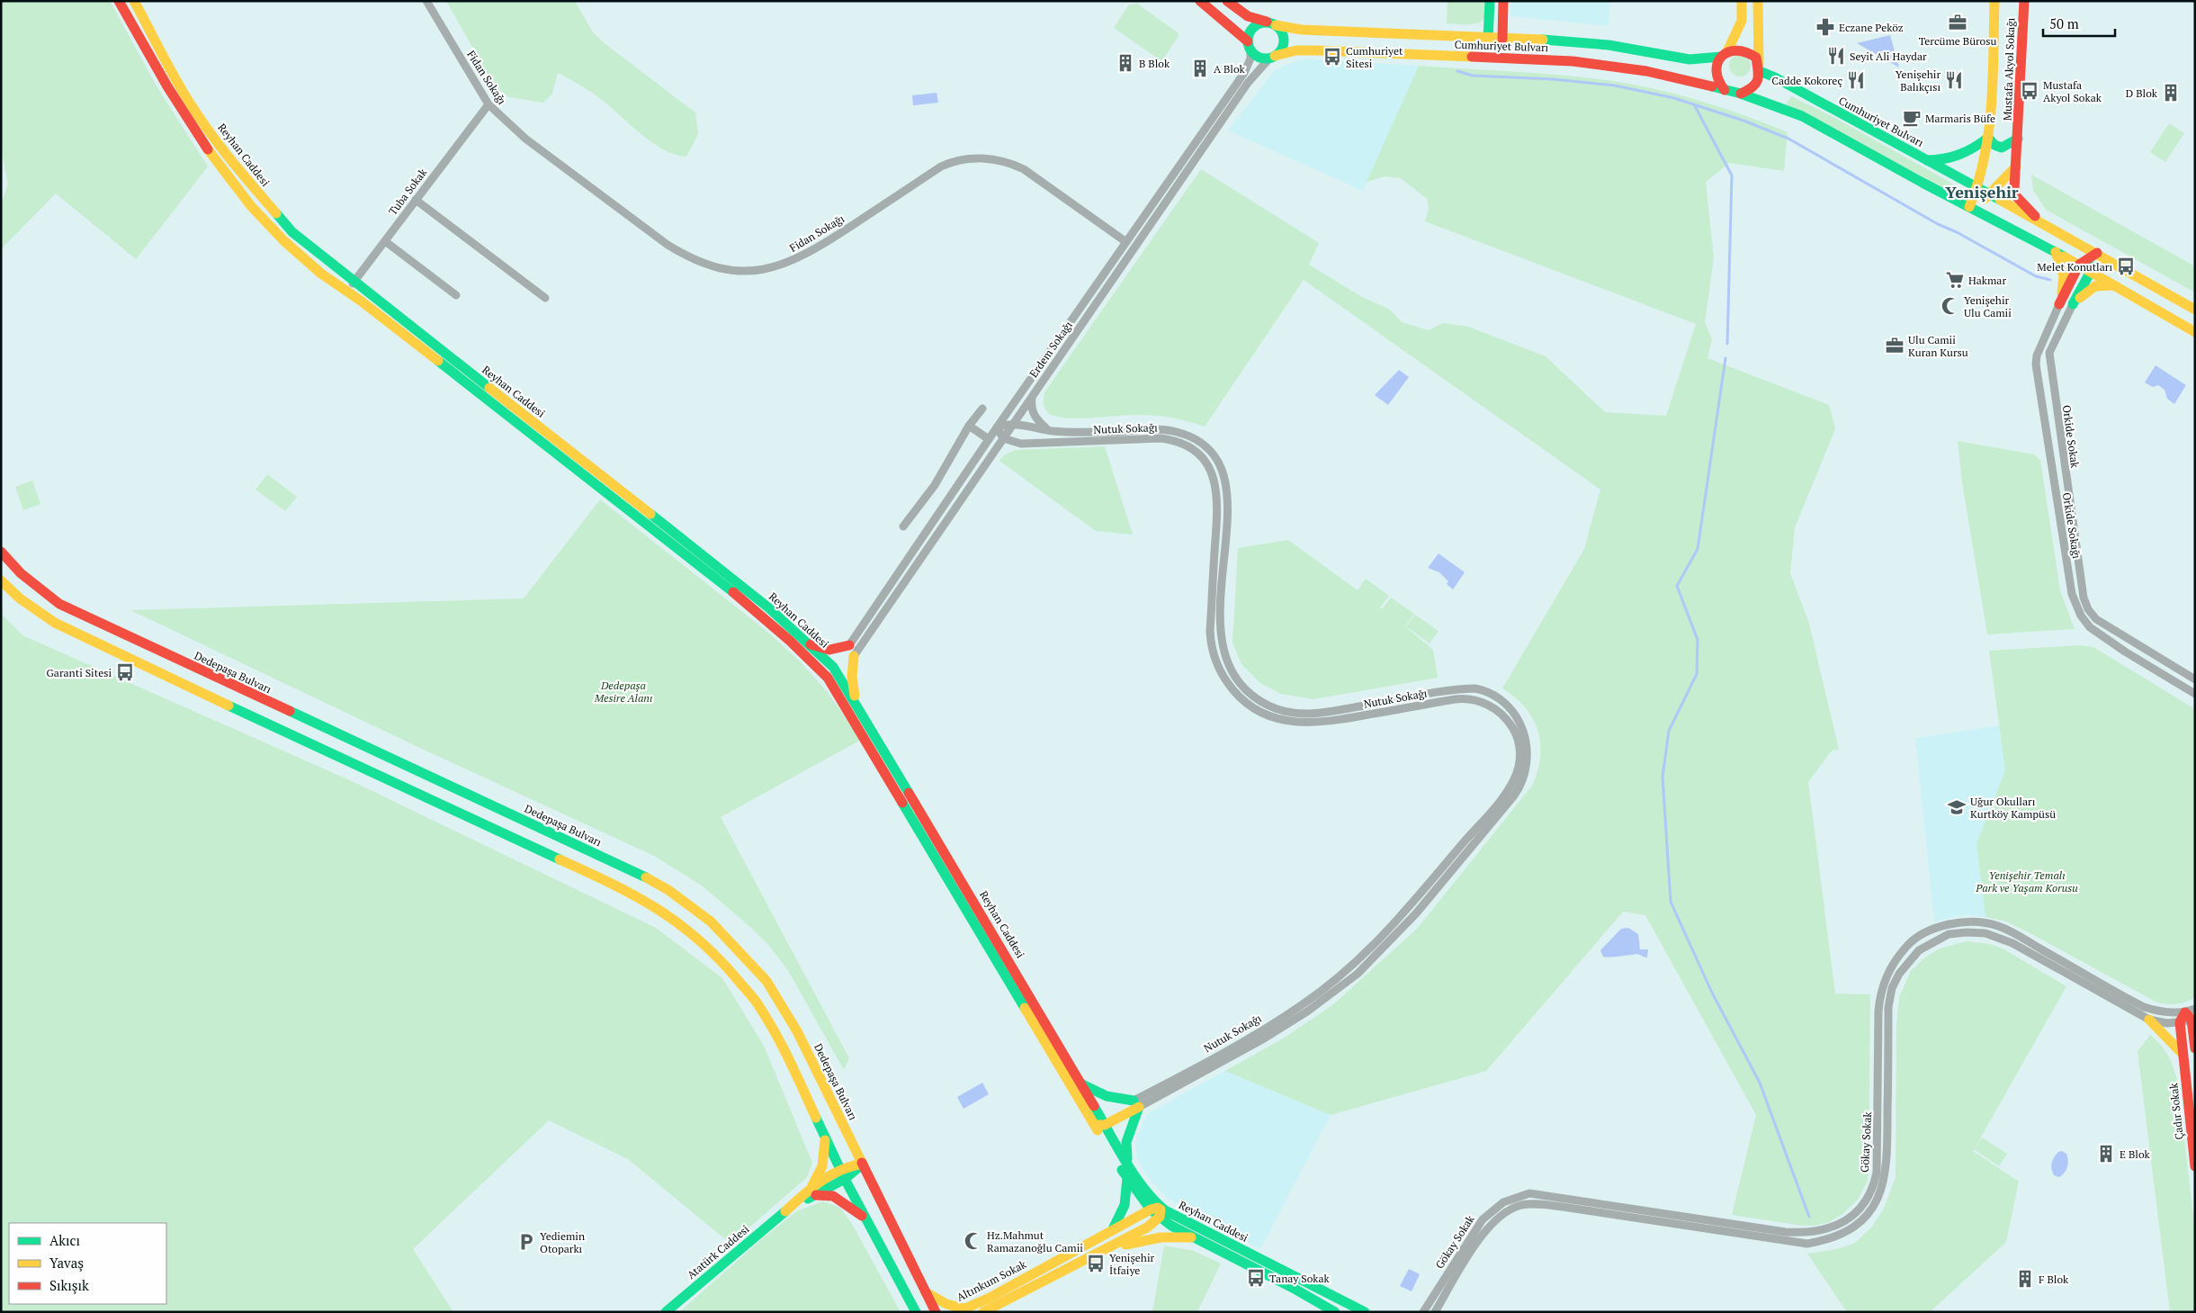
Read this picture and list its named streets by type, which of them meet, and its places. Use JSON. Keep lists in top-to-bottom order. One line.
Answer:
{"streets":{"main road":["Cumhuriyet Bulvarı","Mustafa Akyol Sokağı","Reyhan Caddesi","Dedepaşa Bulvarı","Çadır Sokak","Atatürk Caddesi","Altınkum Sokak"],"street":["Fidan Sokağı","Tuba Sokak","Erdem Sokağı","Nutuk Sokağı","Orkide Sokak","Orkide Sokağı","Gökay Sokak"]},"crossings":[["Cumhuriyet Bulvarı","Mustafa Akyol Sokağı"],["Cumhuriyet Bulvarı","Erdem Sokağı"],["Fidan Sokağı","Tuba Sokak"],["Fidan Sokağı","Erdem Sokağı"],["Reyhan Caddesi","Tuba Sokak"],["Erdem Sokağı","Nutuk Sokağı"],["Çadır Sokak","Gökay Sokak"]],"districts":["Yenişehir"],"parks":["Dedepaşa Mesire Alanı","Yenişehir Temalı Park ve Yaşam Korusu"],"places":{"office":["Tercüme Bürosu","Ulu Camii Kuran Kursu"],"pharmacy":["Eczane Peköz"],"restaurant":["Seyit Ali Haydar","Cadde Kokoreç","Yenişehir Balıkçısı"],"bus stop":["Cumhuriyet Sitesi","Mustafa Akyol Sokak","Melet Konutları","Garanti Sitesi","Yenişehir İtfaiye","Tanay Sokak"],"building":["B Blok","A Blok","D Blok","E Blok","F Blok"],"cafe":["Marmaris Büfe"],"supermarket":["Hakmar"],"mosque":["Yenişehir Ulu Camii","Hz.Mahmut Ramazanoğlu Camii"],"school or university":["Uğur Okulları Kurtköy Kampüsü"],"parking":["Yediemin Otoparkı"]},"legend":["Akıcı","Yavaş","Sıkışık"],"scale_bar":"50 m"}
